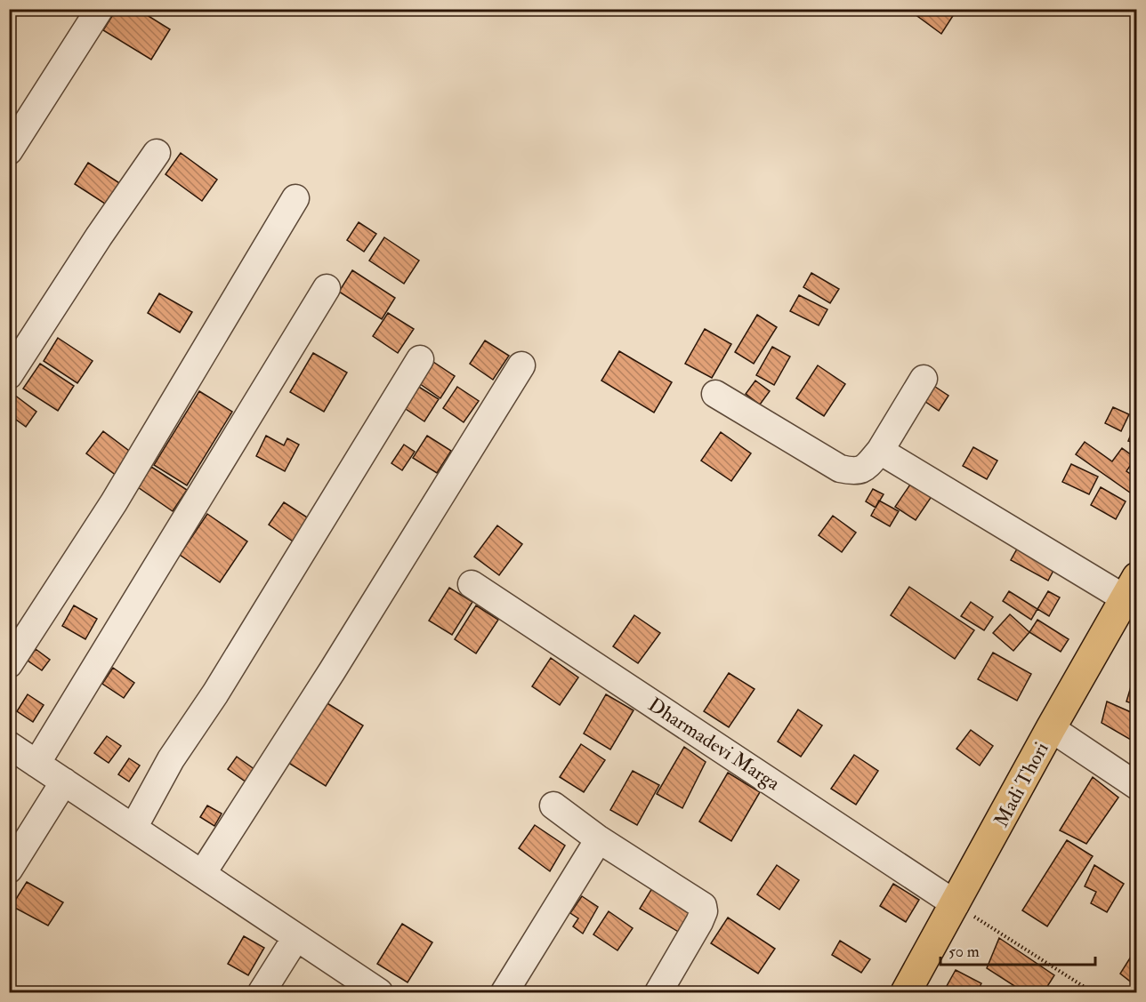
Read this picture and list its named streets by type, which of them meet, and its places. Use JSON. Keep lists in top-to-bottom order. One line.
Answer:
{"streets":{"main road":["Madi Thori"],"street":["Dharmadevi Marga"]},"crossings":[["Dharmadevi Marga","Madi Thori"]],"scale_bar":"50 m"}
